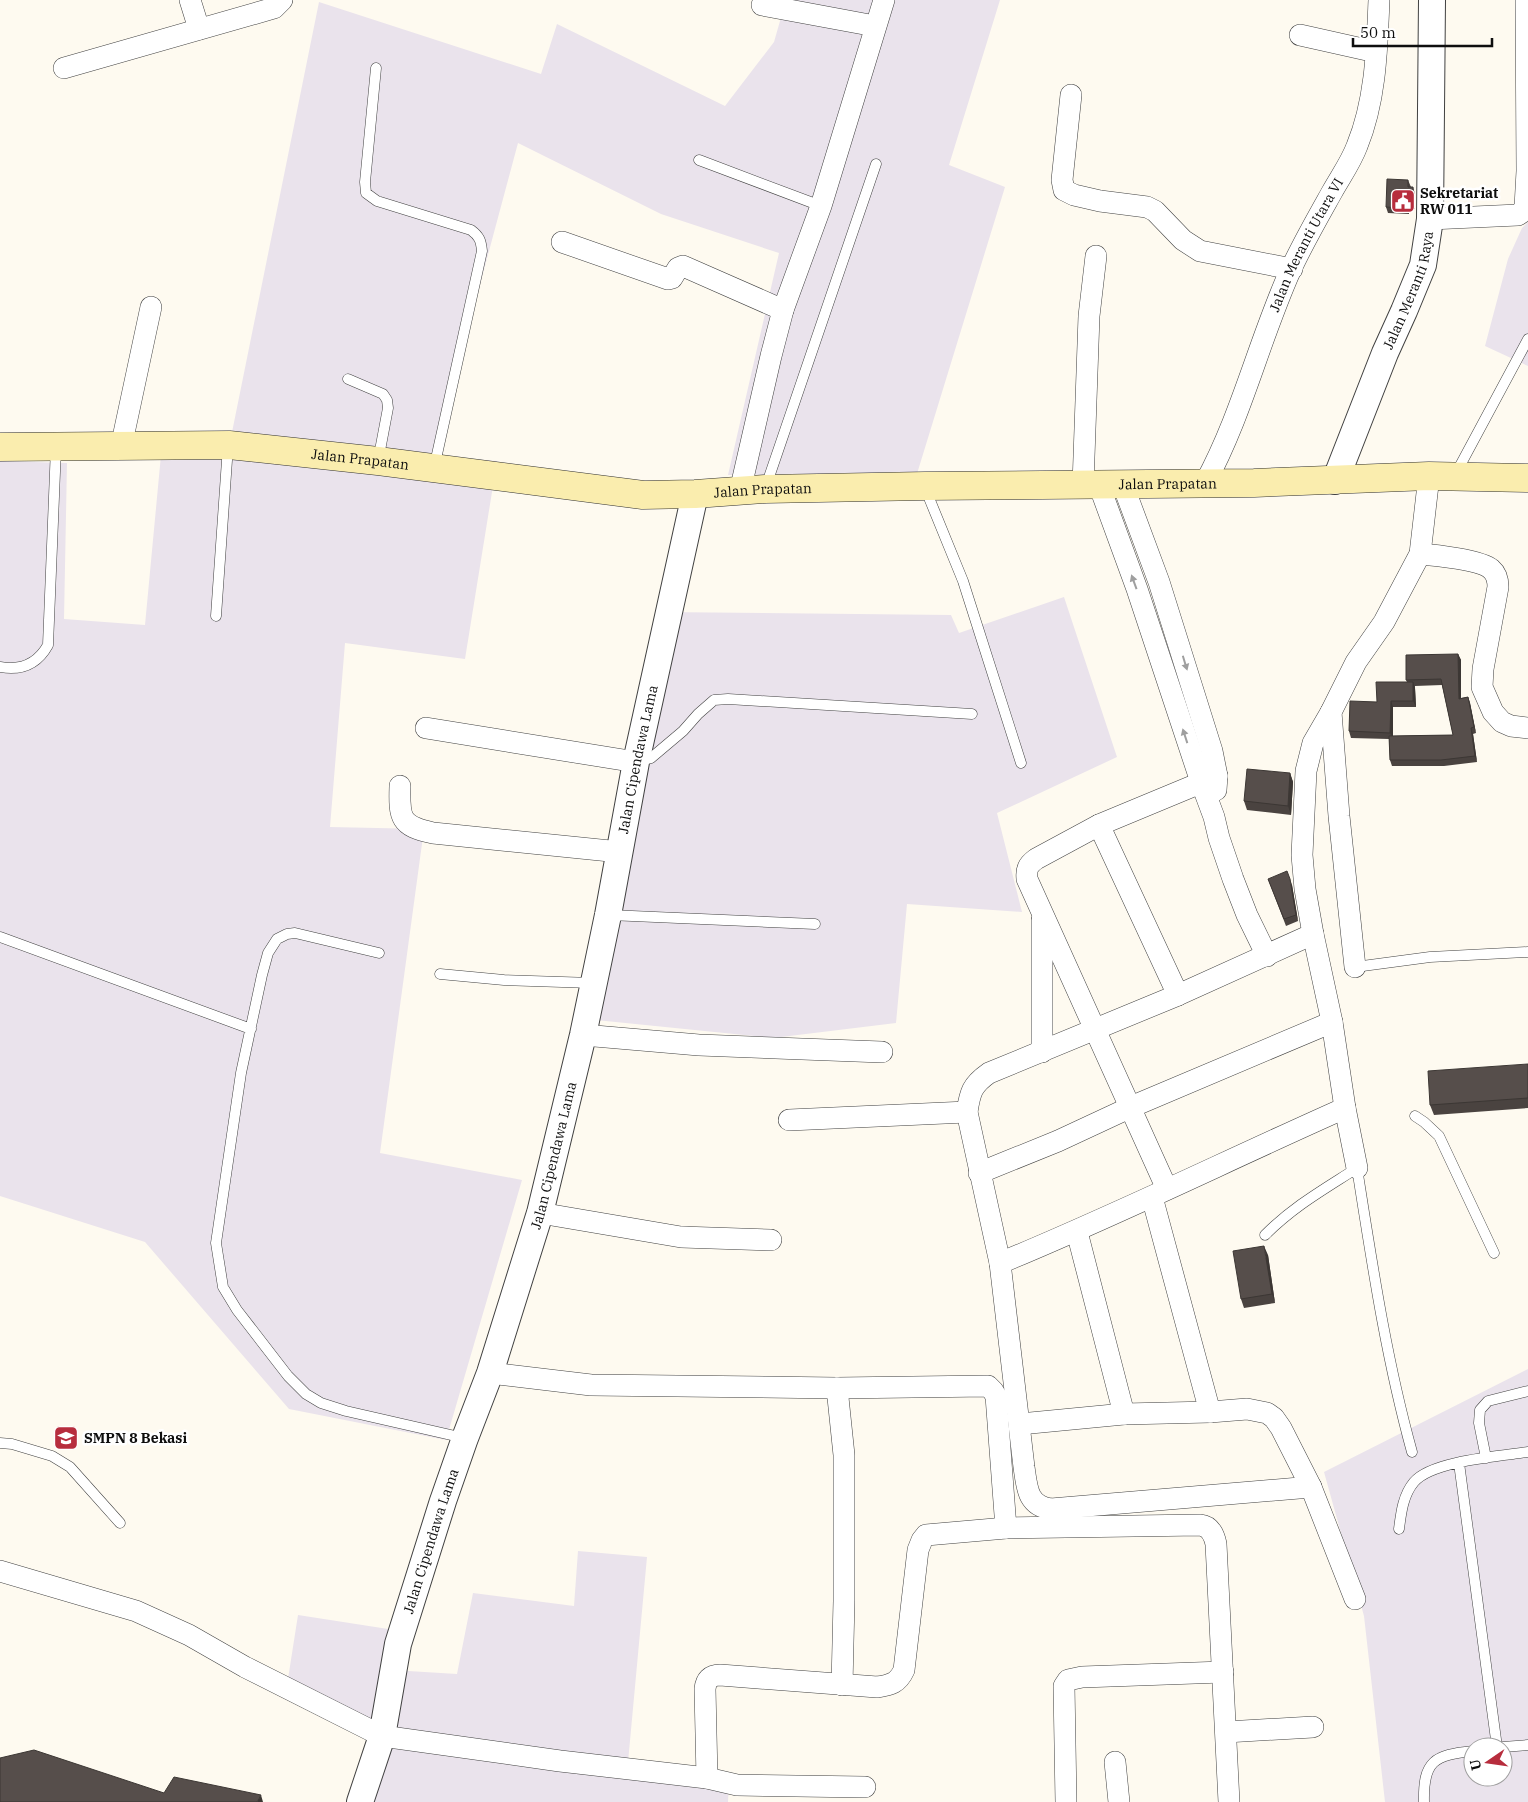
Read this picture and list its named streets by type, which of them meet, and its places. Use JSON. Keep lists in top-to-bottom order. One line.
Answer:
{"streets":{"main road":["Jalan Prapatan"],"street":["Jalan Meranti Utara VI","Jalan Meranti Raya","Jalan Cipendawa Lama"]},"crossings":[["Jalan Meranti Utara VI","Jalan Prapatan"],["Jalan Meranti Raya","Jalan Prapatan"],["Jalan Prapatan","Jalan Cipendawa Lama"]],"places":{"public building":["Sekretariat RW 011"],"school or university":["SMPN 8 Bekasi"]},"scale_bar":"50 m","north":"left"}
